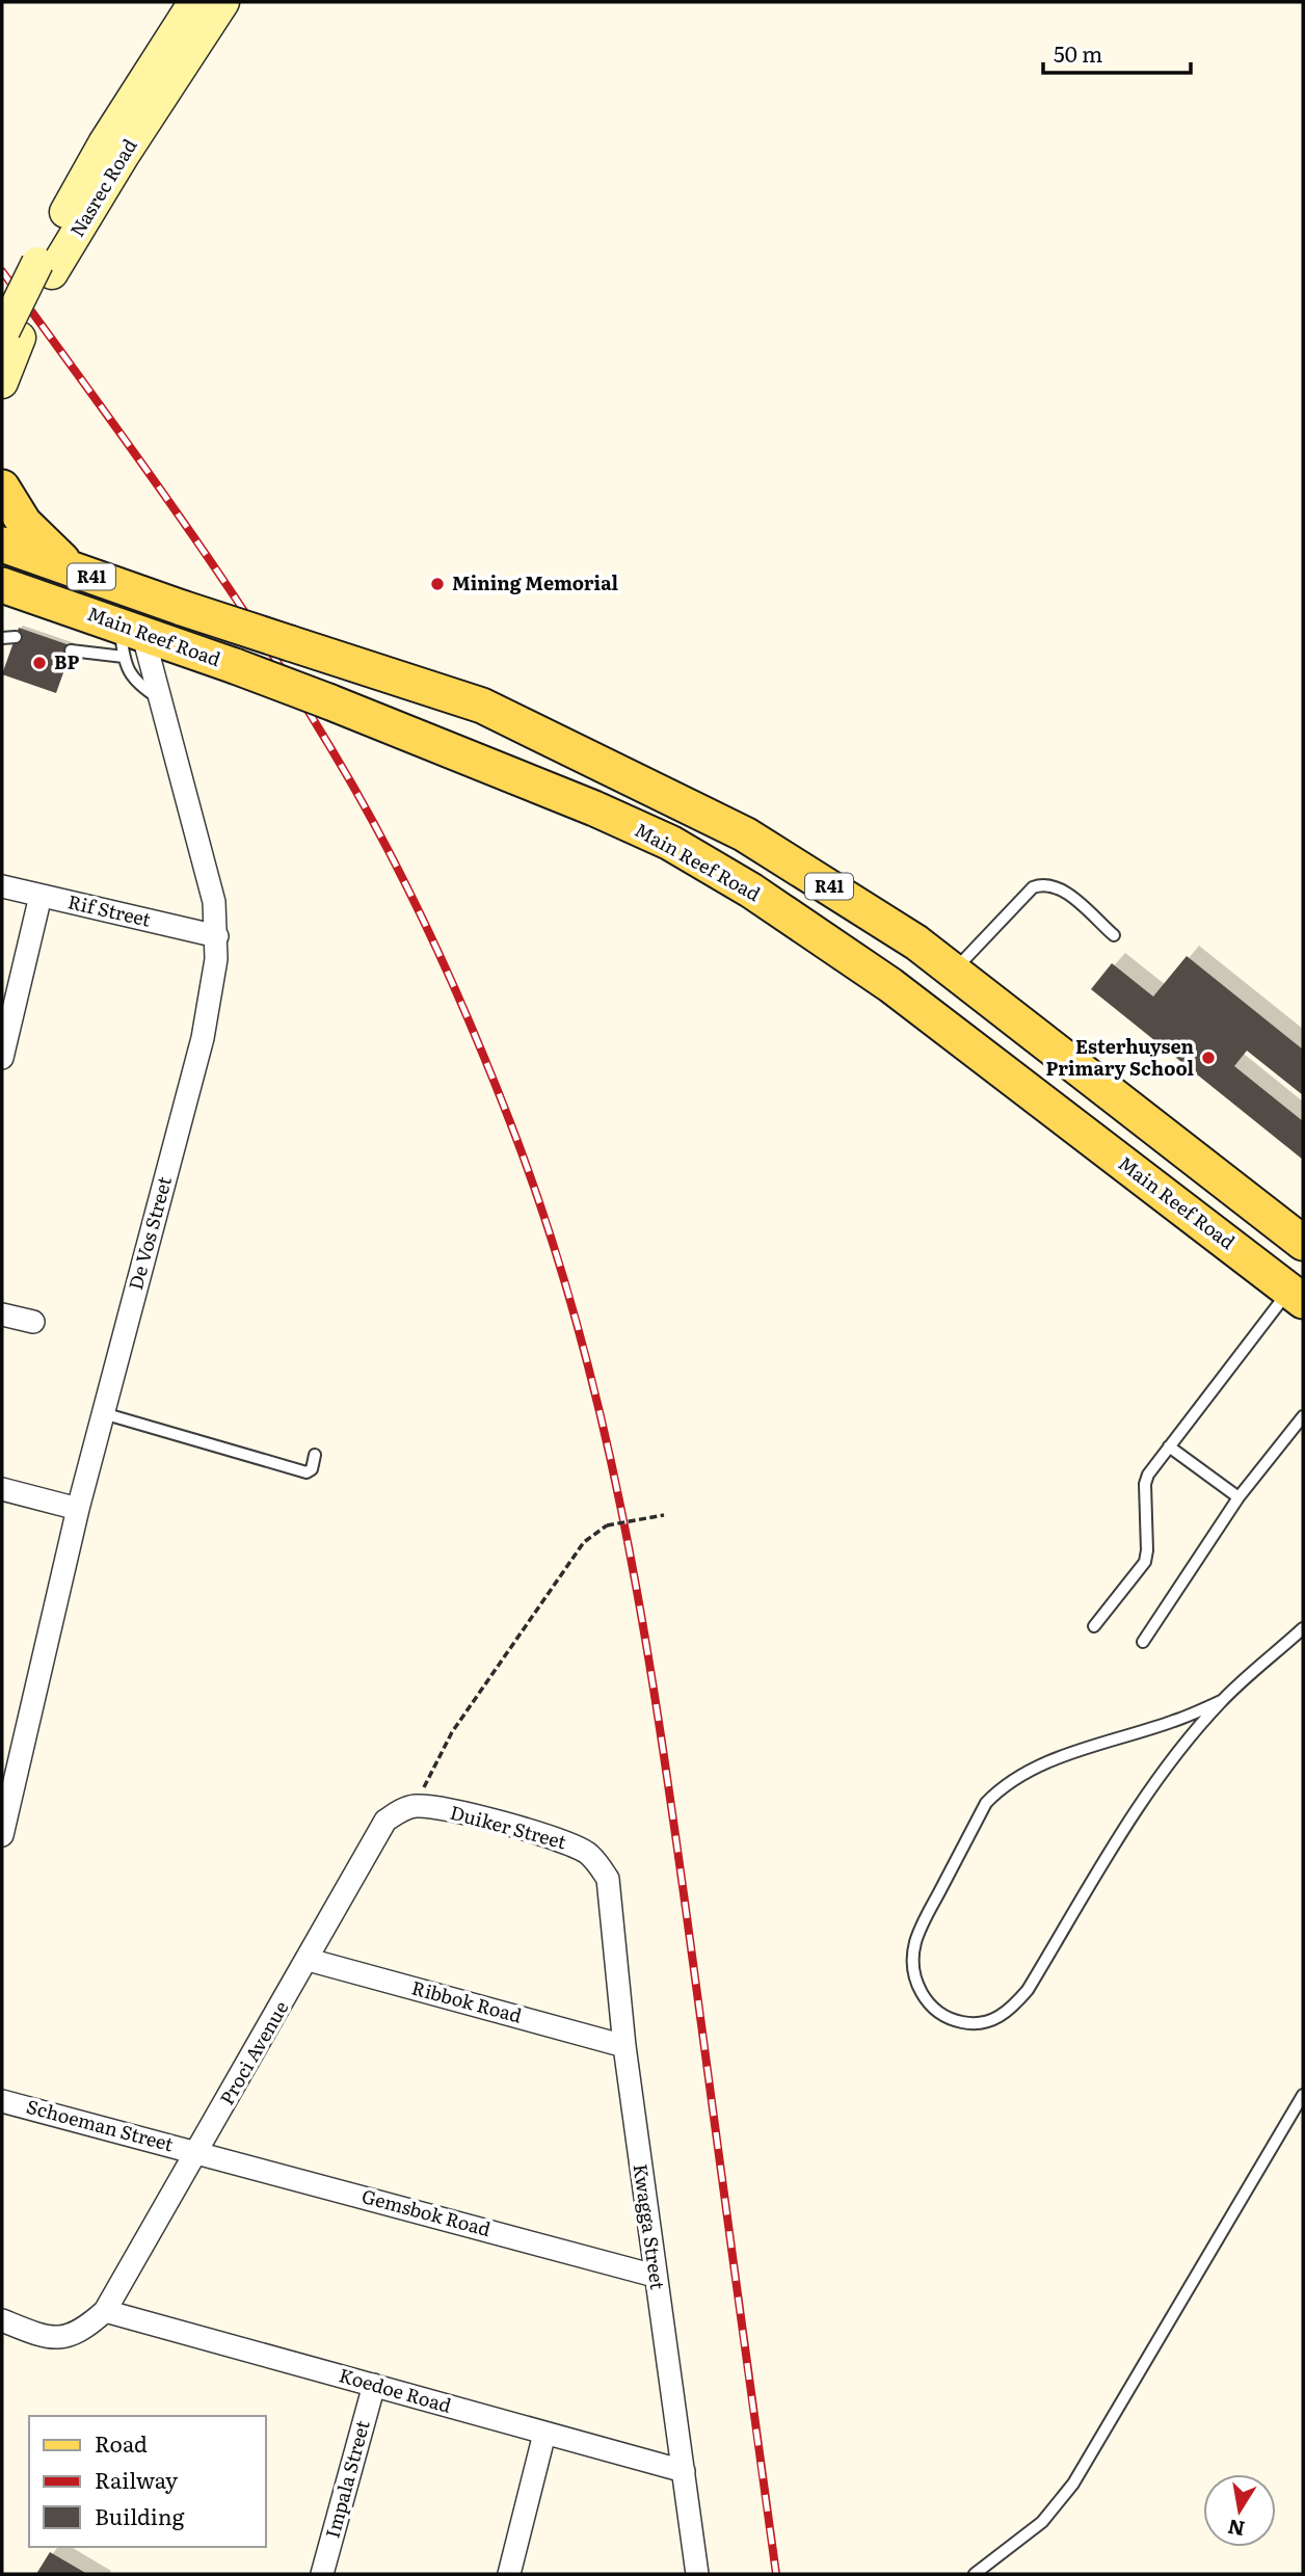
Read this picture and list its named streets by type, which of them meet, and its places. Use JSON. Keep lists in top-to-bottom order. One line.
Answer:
{"streets":{"main road":["Nasrec Road","R41","Main Reef Road"],"street":["Rif Street","De Vos Street","Duiker Street","Ribbok Road","Proci Avenue","Schoeman Street","Gemsbok Road","Kwagga Street","Koedoe Road","Impala Street"]},"crossings":[["Main Reef Road","De Vos Street"],["Rif Street","De Vos Street"],["Duiker Street","Proci Avenue"],["Duiker Street","Kwagga Street"],["Ribbok Road","Proci Avenue"],["Ribbok Road","Kwagga Street"],["Proci Avenue","Schoeman Street"],["Proci Avenue","Gemsbok Road"],["Proci Avenue","Koedoe Road"],["Schoeman Street","Gemsbok Road"],["Gemsbok Road","Kwagga Street"],["Kwagga Street","Koedoe Road"],["Koedoe Road","Impala Street"]],"places":["Mining Memorial","BP","Esterhuysen Primary School"],"legend":["Road","Railway","Building"],"scale_bar":"50 m","north":"bottom"}
